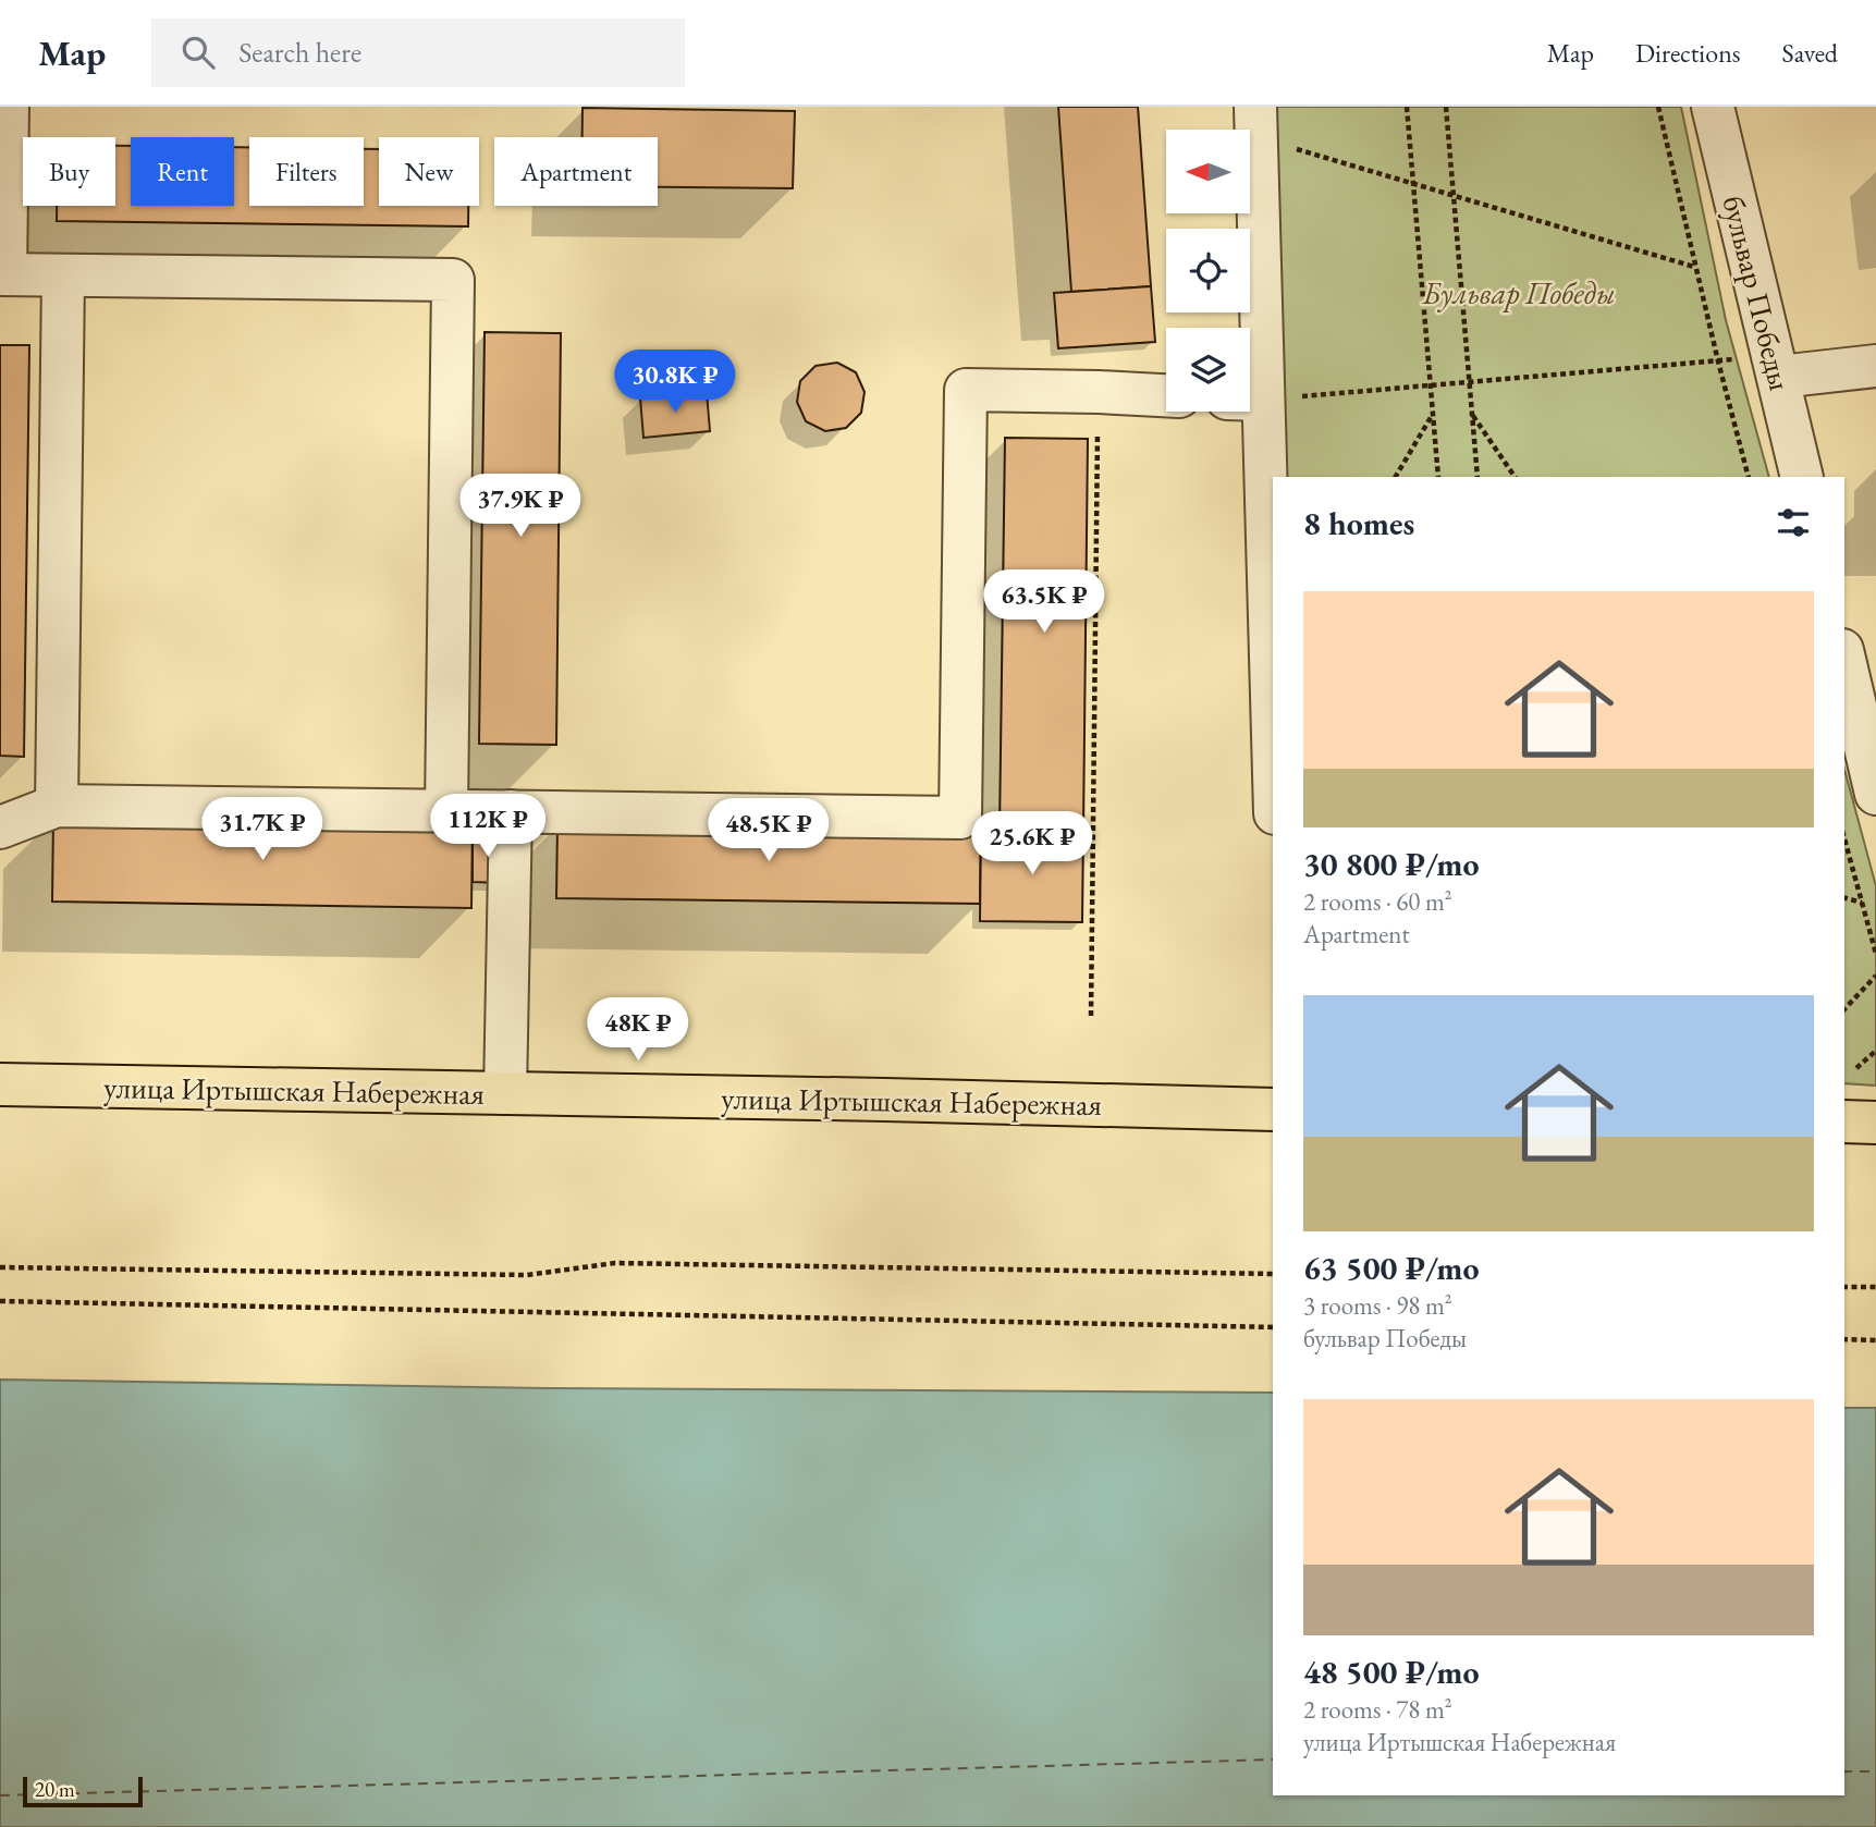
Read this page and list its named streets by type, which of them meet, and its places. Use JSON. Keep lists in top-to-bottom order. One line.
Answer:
{"streets":{"main road":["улица Иртышская Набережная"],"street":["бульвар Победы"]},"parks":["Бульвар Победы"],"scale_bar":"20 m","north":"left","page":{"header":"Map","search":"Search here","nav":["Map","Directions","Saved"],"chip":["Buy","Rent","Filters","New","Apartment"],"price":["30.8K ₽","37.9K ₽","63.5K ₽","112K ₽","31.7K ₽","48.5K ₽","25.6K ₽","48K ₽"],"heading":"8 homes","list":[{"name":"30 800 ₽/mo","note":"2 rooms · 60 m² · Apartment"},{"name":"63 500 ₽/mo","note":"3 rooms · 98 m² · бульвар Победы"},{"name":"48 500 ₽/mo","note":"2 rooms · 78 m² · улица Иртышская Набережная"}],"scale":"20 m"}}
